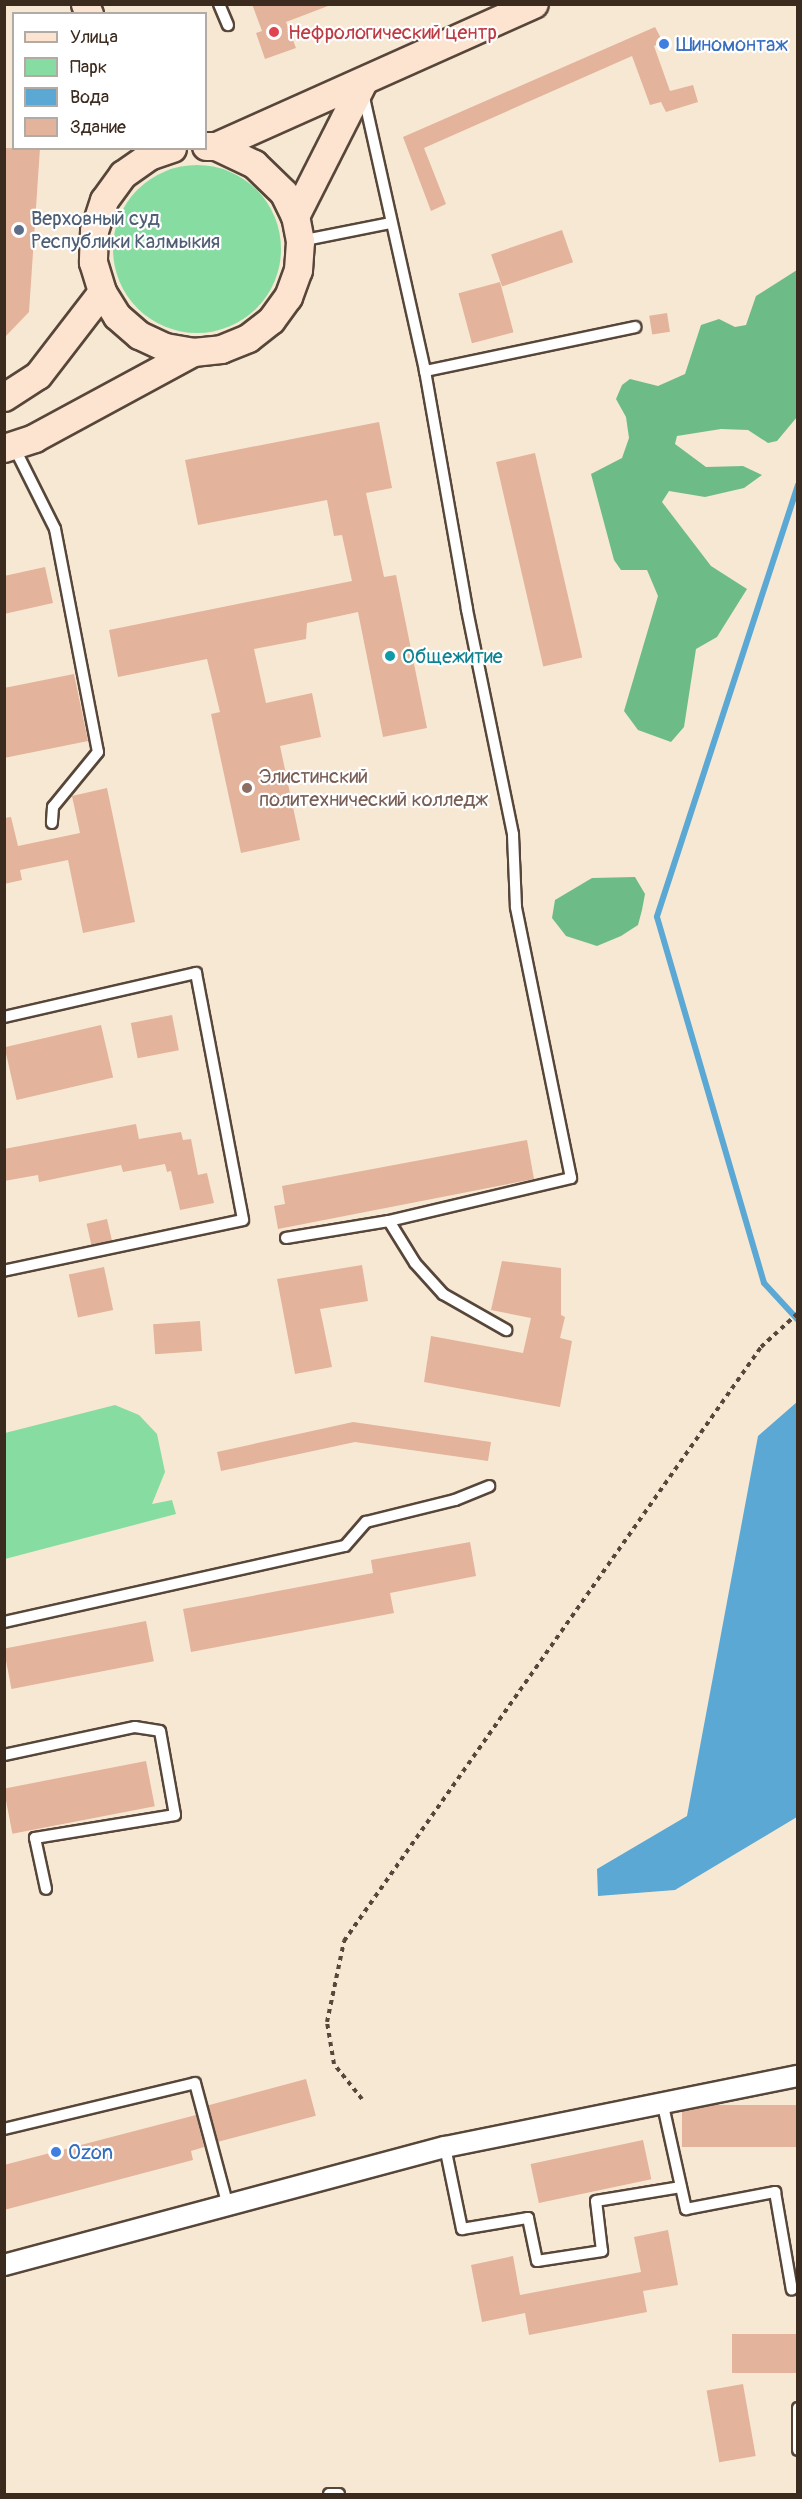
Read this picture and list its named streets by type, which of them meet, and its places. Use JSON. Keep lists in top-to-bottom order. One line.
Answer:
{"places":["Нефрологический центр","Шиномонтаж","Верховный суд Республики Калмыкия","Общежитие","Элистинский политехнический колледж","Ozon"],"legend":["Улица","Парк","Вода","Здание"]}
